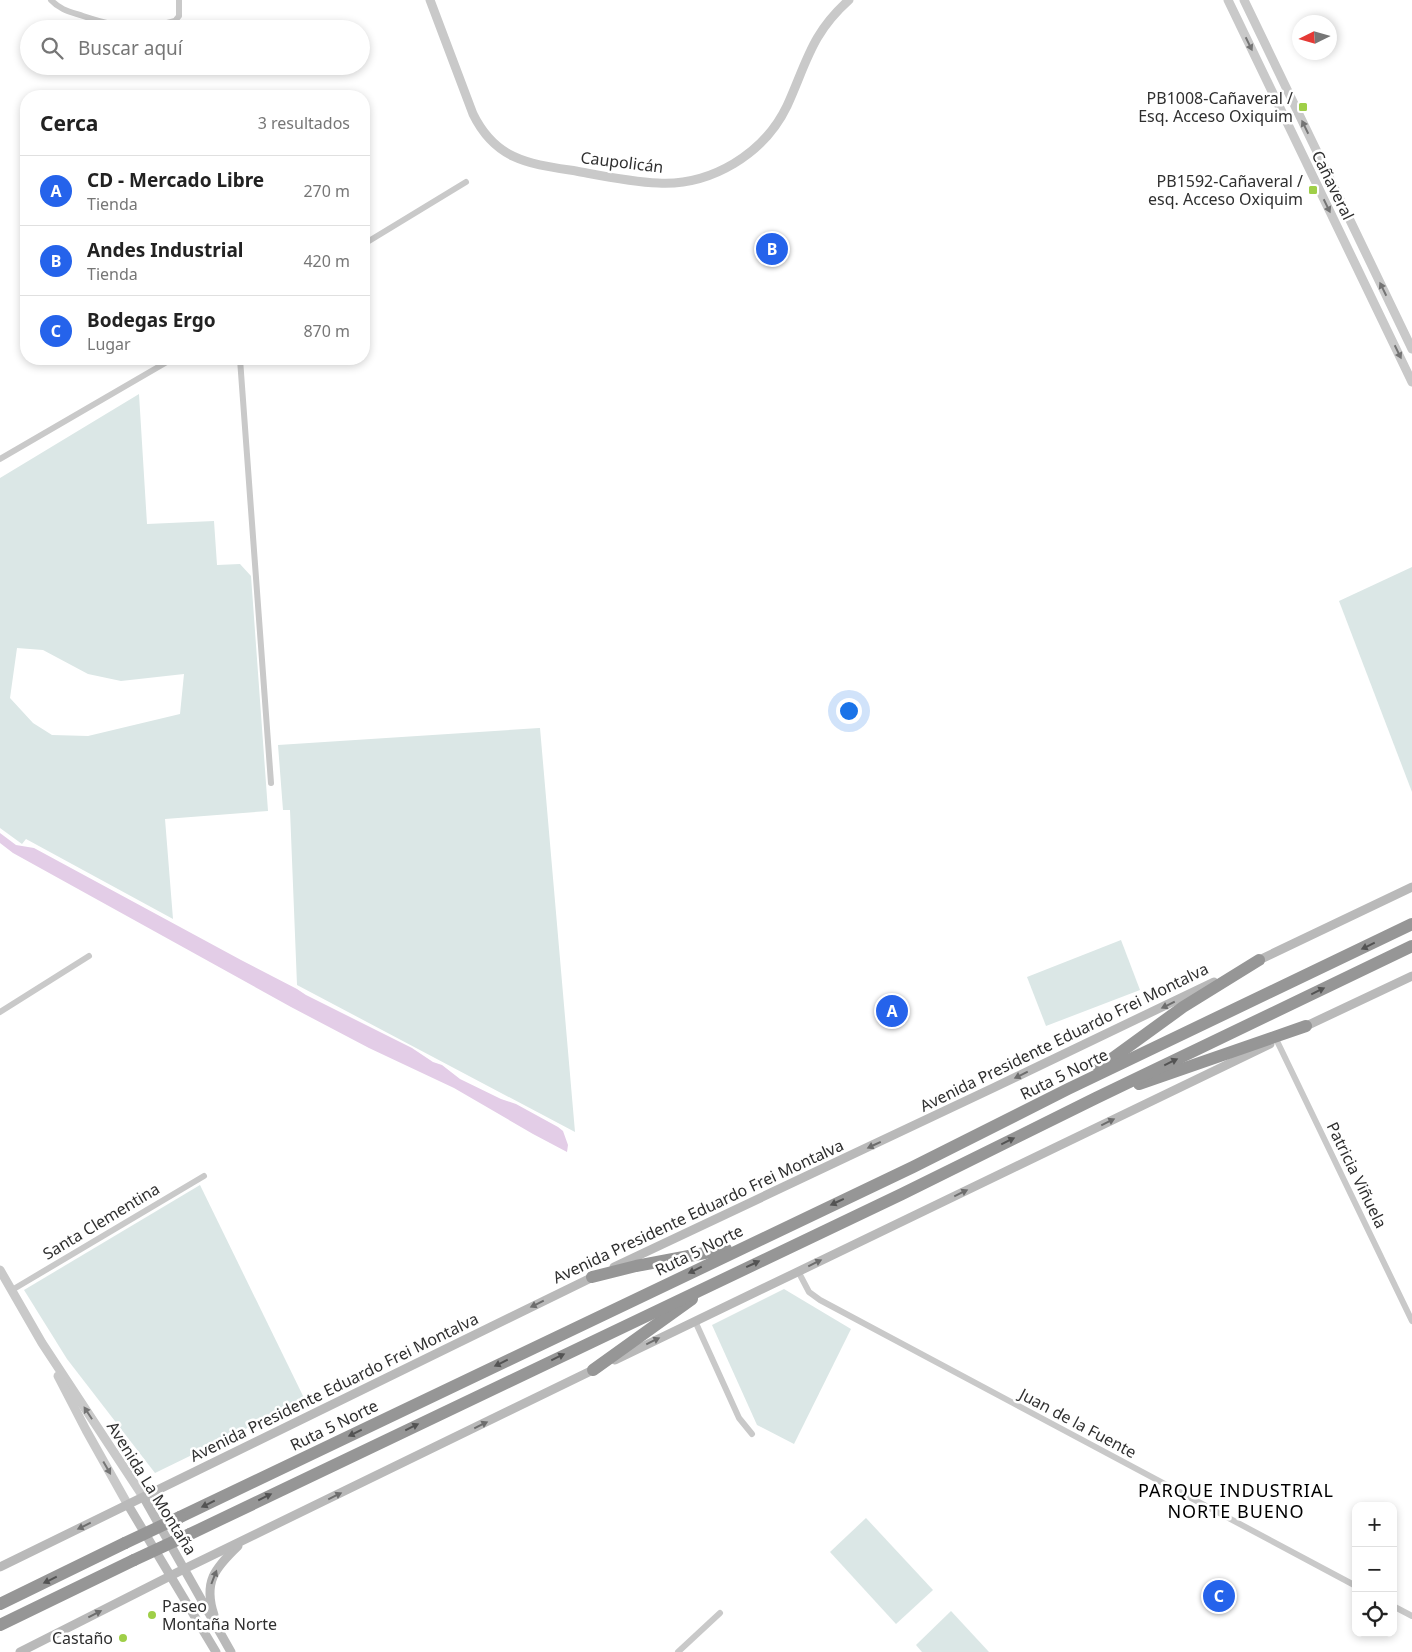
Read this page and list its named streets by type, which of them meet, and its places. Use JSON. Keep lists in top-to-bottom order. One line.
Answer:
{"streets":{"highway":["Ruta 5 Norte"],"main road":["Avenida Presidente Eduardo Frei Montalva","Avenida La Montaña"],"street":["Caupolicán","Cañaveral","Patricia Viñuela","Santa Clementina","Juan de la Fuente"]},"crossings":[["Avenida Presidente Eduardo Frei Montalva","Avenida La Montaña"],["Santa Clementina","Avenida La Montaña"]],"one_way":["Avenida Presidente Eduardo Frei Montalva"],"districts":["PARQUE INDUSTRIAL NORTE BUENO"],"places":{"transit":["PB1008-Cañaveral / Esq. Acceso Oxiquim","PB1592-Cañaveral / esq. Acceso Oxiquim"],"other":["Paseo Montaña Norte","Castaño"]},"north":"left","page":{"search":"Buscar aquí","heading":["Cerca","3 resultados"],"list":[{"mark":"A","name":"CD - Mercado Libre","note":"Tienda","value":"270 m"},{"mark":"B","name":"Andes Industrial","note":"Tienda","value":"420 m"},{"mark":"C","name":"Bodegas Ergo","note":"Lugar","value":"870 m"}],"pins":["B","A","C"],"map_buttons":["+","−"]}}
